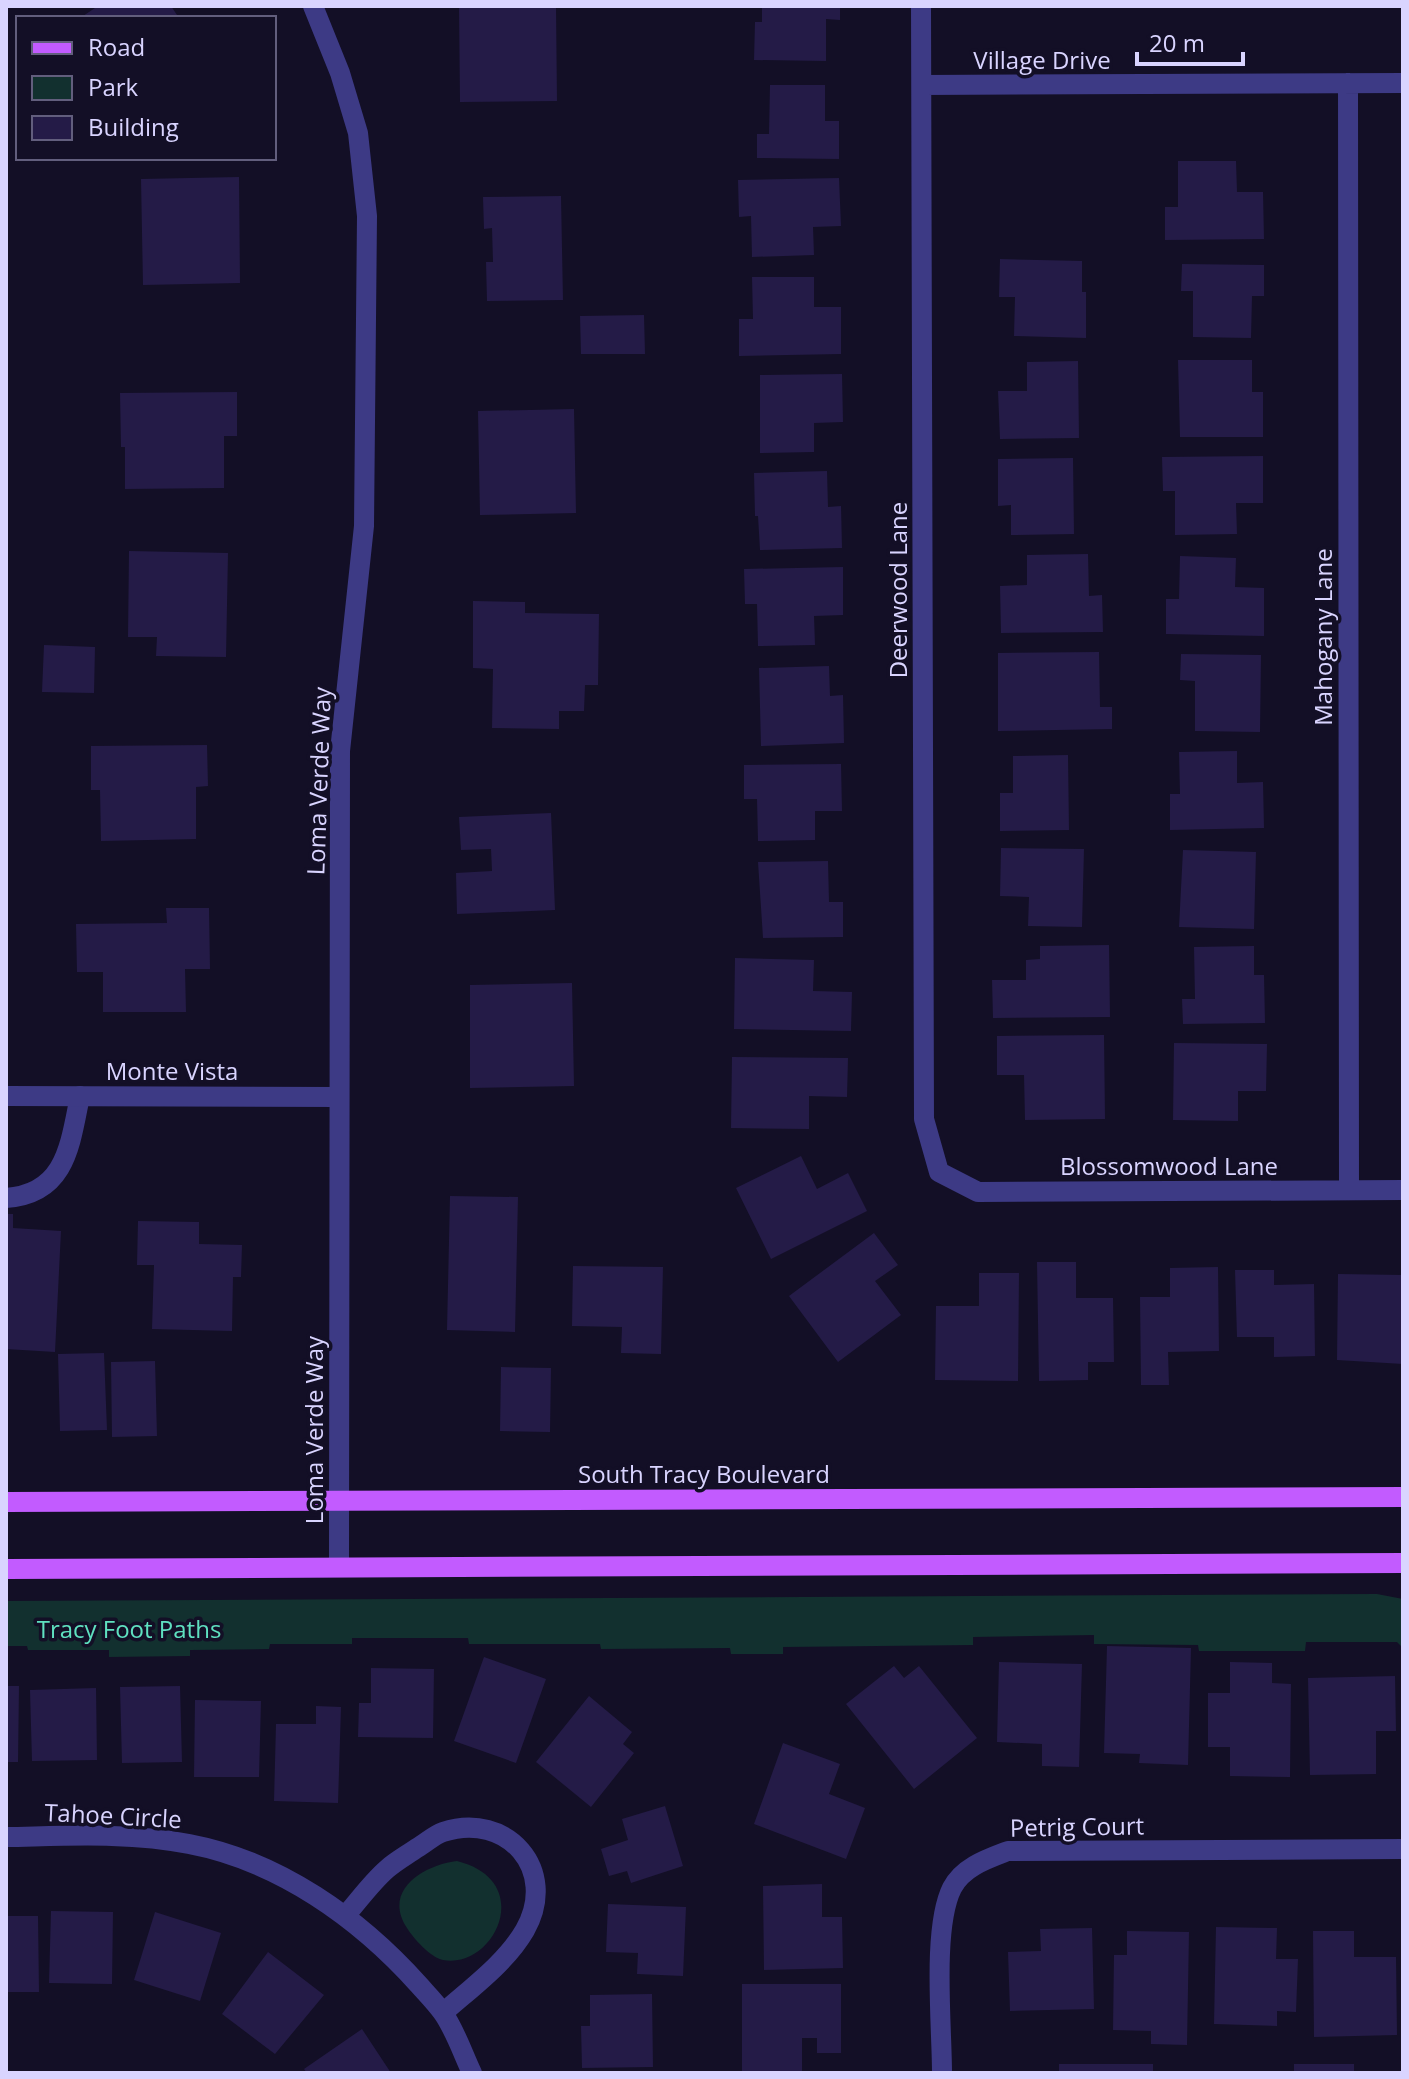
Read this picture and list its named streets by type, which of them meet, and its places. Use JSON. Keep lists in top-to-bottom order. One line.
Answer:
{"streets":{"main road":["South Tracy Boulevard"],"street":["Village Drive","Deerwood Lane","Mahogany Lane","Loma Verde Way","Monte Vista","Blossomwood Lane","Tahoe Circle","Petrig Court"]},"crossings":[["Village Drive","Deerwood Lane"],["Village Drive","Mahogany Lane"],["Deerwood Lane","Blossomwood Lane"],["Mahogany Lane","Blossomwood Lane"],["Loma Verde Way","Monte Vista"],["Loma Verde Way","South Tracy Boulevard"]],"parks":["Tracy Foot Paths"],"legend":["Road","Park","Building"],"scale_bar":"20 m"}
